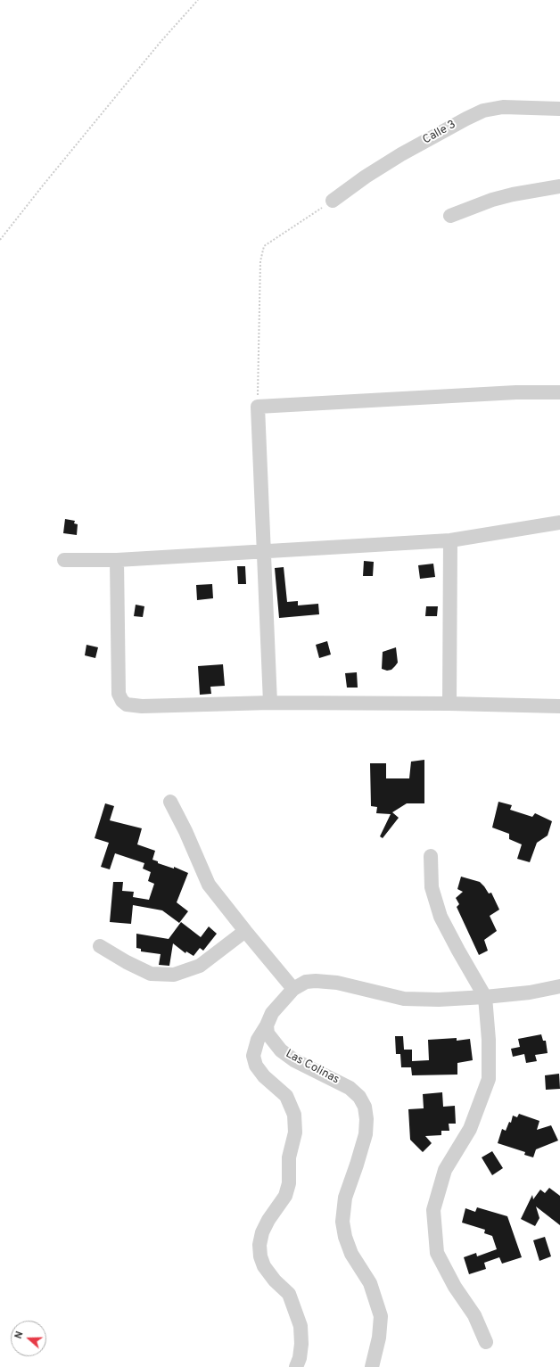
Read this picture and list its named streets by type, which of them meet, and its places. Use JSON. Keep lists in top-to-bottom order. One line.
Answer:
{"streets":{"street":["Calle 3","Las Colinas"]},"north":"left"}
